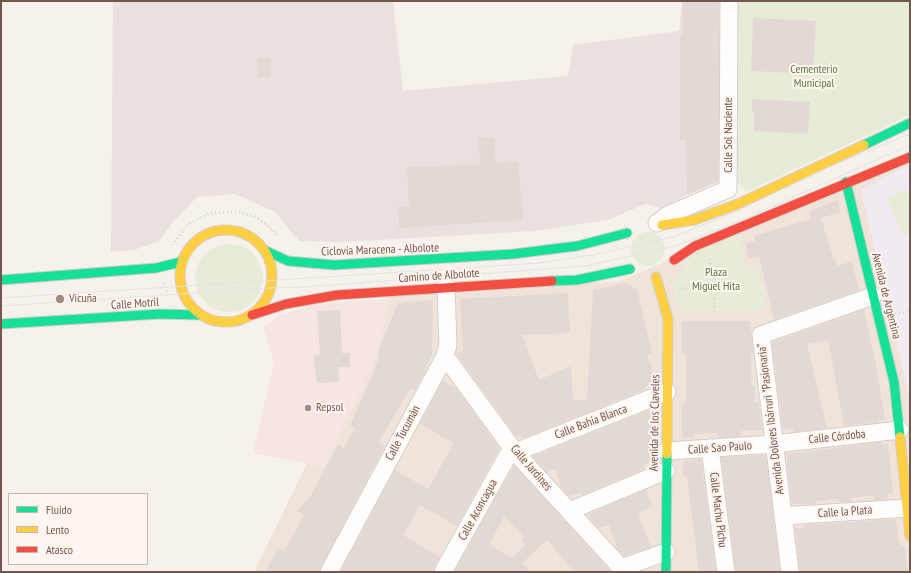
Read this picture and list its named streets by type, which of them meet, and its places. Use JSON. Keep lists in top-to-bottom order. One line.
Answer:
{"streets":{"street":["Calle Sol Naciente","Camino de Albolote","Avenida de Argentina","Calle Motril","Avenida Dolores Ibárruri \"Pasionaria\"","Calle Bahía Blanca","Avenida de los Claveles","Calle Tucumán","Calle Córdoba","Calle Sao Paulo","Calle Jardines","Calle Aconcagua","Calle Machu Pichu","Calle la Plata"]},"crossings":[["Camino de Albolote","Calle Motril"],["Camino de Albolote","Calle Tucumán"],["Avenida de Argentina","Avenida Dolores Ibárruri \"Pasionaria\""],["Avenida de Argentina","Calle Córdoba"],["Avenida de Argentina","Calle la Plata"],["Avenida Dolores Ibárruri \"Pasionaria\"","Calle Córdoba"],["Avenida Dolores Ibárruri \"Pasionaria\"","Calle Sao Paulo"],["Avenida Dolores Ibárruri \"Pasionaria\"","Calle la Plata"],["Calle Bahía Blanca","Avenida de los Claveles"],["Calle Bahía Blanca","Calle Jardines"],["Calle Bahía Blanca","Calle Aconcagua"],["Avenida de los Claveles","Calle Sao Paulo"],["Calle Tucumán","Calle Jardines"],["Calle Córdoba","Calle Sao Paulo"],["Calle Sao Paulo","Calle Machu Pichu"],["Calle Jardines","Calle Aconcagua"]],"parks":["Cementerio Municipal","Plaza Miguel Hita"],"places":["Vicuña","Repsol"],"legend":["Fluido","Lento","Atasco"]}
